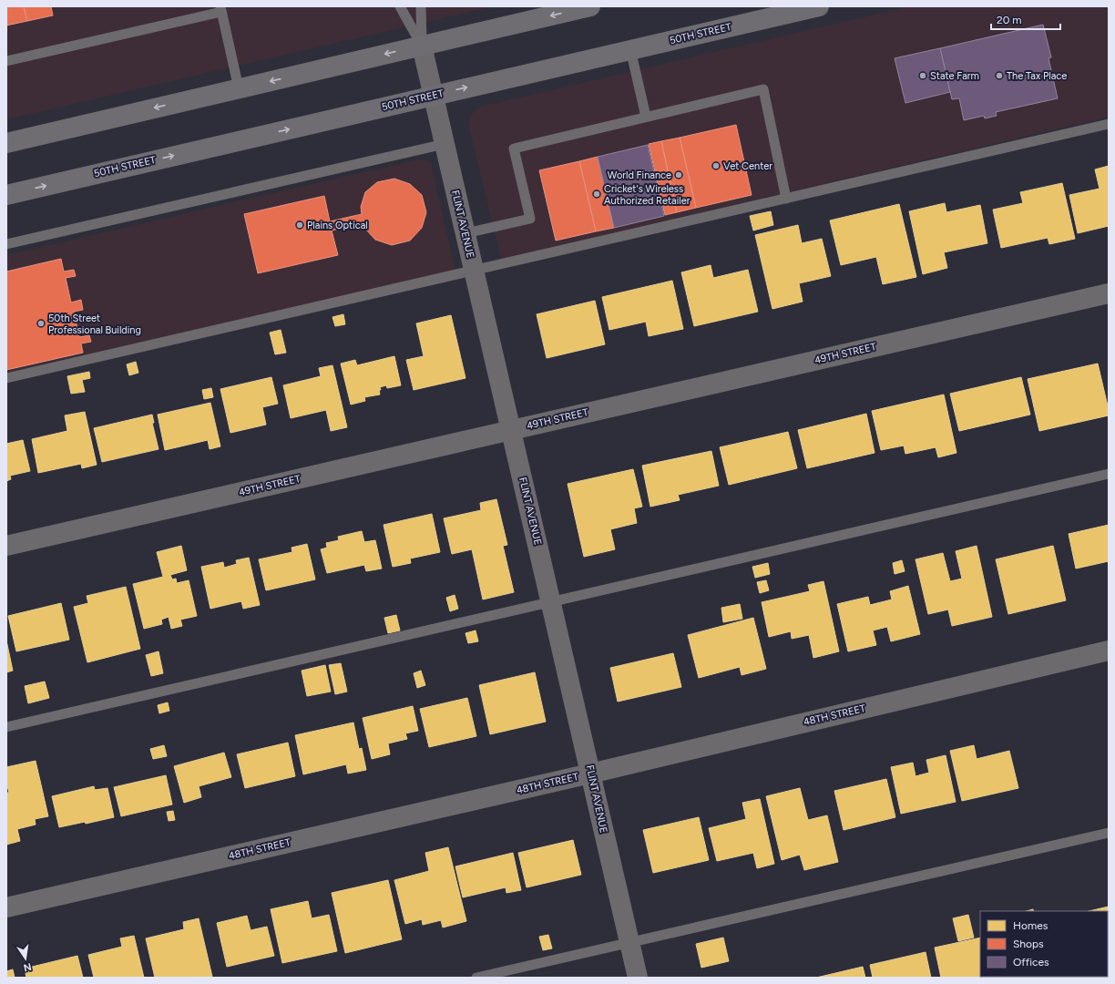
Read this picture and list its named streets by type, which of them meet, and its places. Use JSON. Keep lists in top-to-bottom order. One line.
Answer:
{"streets":{"main road":["50TH STREET"],"street":["FLINT AVENUE","49TH STREET","48TH STREET"]},"crossings":[["50TH STREET","FLINT AVENUE"],["FLINT AVENUE","49TH STREET"],["FLINT AVENUE","48TH STREET"]],"places":["State Farm","The Tax Place","Vet Center","World Finance","Cricket's Wireless Authorized Retailer","Plains Optical","50th Street Professional Building"],"legend":["Homes","Shops","Offices"],"scale_bar":"20 m","north":"bottom"}
